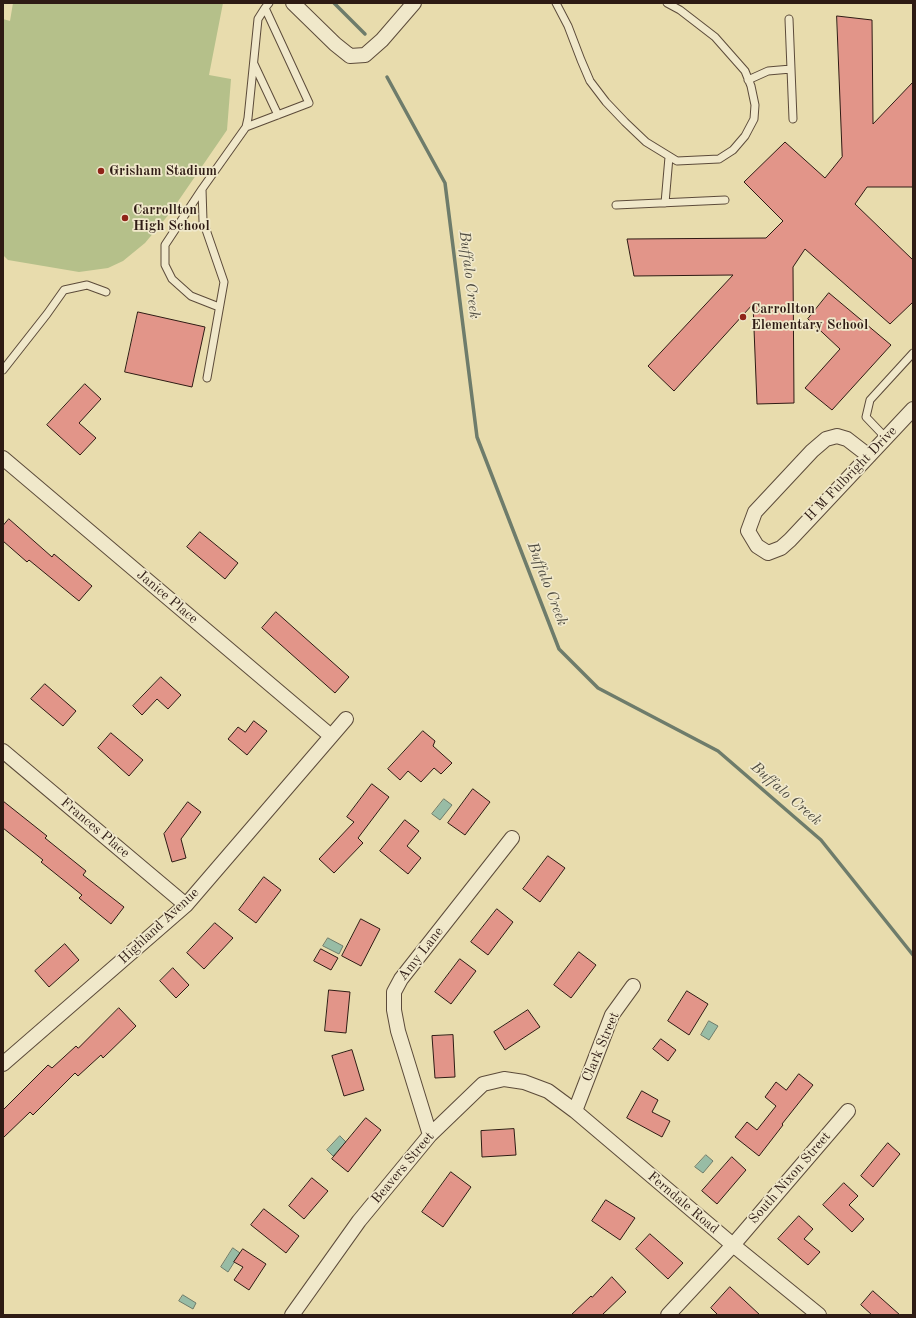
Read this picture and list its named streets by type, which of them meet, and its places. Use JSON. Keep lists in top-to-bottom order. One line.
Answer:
{"streets":{"street":["H M Fulbright Drive","Janice Place","Frances Place","Highland Avenue","Amy Lane","Clark Street","Beavers Street","South Nixon Street","Ferndale Road"]},"crossings":[["Janice Place","Highland Avenue"],["Frances Place","Highland Avenue"],["Amy Lane","Beavers Street"],["Clark Street","Ferndale Road"],["Beavers Street","Ferndale Road"],["South Nixon Street","Ferndale Road"]],"water":["Buffalo Creek"],"places":["Grisham Stadium","Carrollton High School","Carrollton Elementary School"]}
